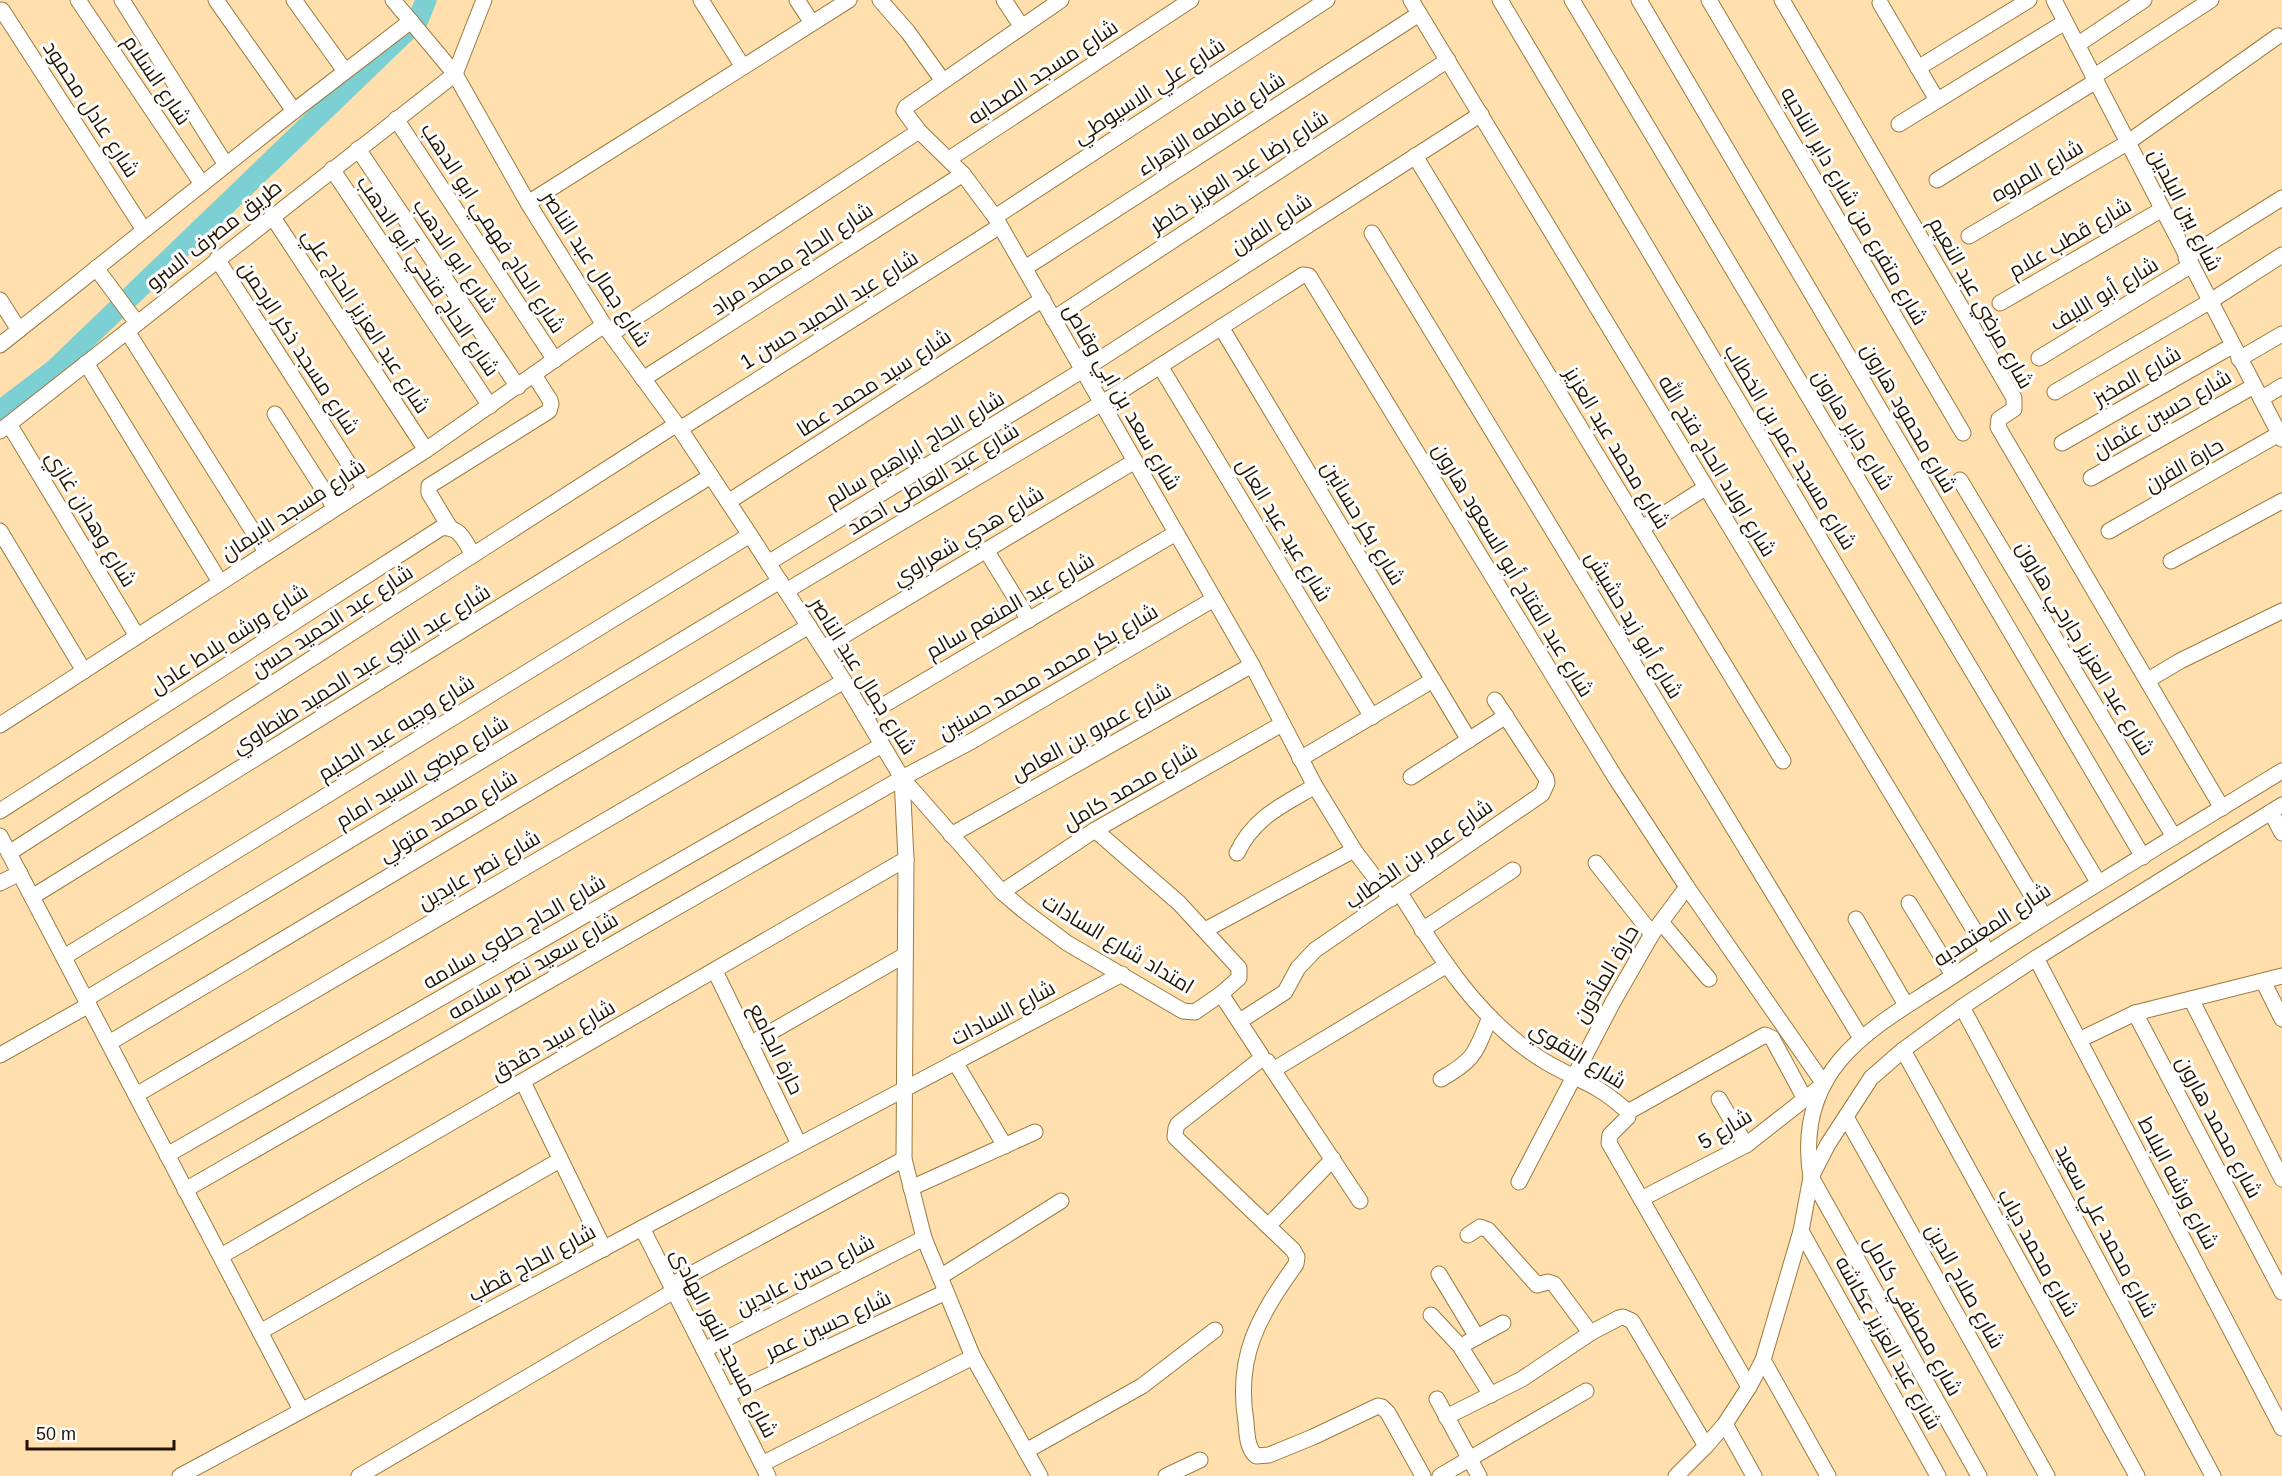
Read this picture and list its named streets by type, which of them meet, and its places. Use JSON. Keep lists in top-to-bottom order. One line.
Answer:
{"streets":{"street":["شارع مسجد الصحابه","شارع السلام","شارع علي الاسيوطي","شارع عادل محمود","شارع فاطمه الزهراء","شارع المروه","شارع رضا عبد العزيز خاطر","شارع متفرع من شارع داير الناحيه","شارع بين البلدين","شارع الفرن","شارع الحاج فهمي ابو الدهب","طريق مصرف السرو","شارع قطب علام","شارع ابو الدهب","شارع الحاج محمد مراد","شارع جمال عبد الناصر","شارع الحاج فتحي أبو الدهب","شارع أبو الليف","شارع مرضي عبد النعيم","شارع عبد الحميد حسن 1","شارع عبد العزيز الحاج علي","شارع مسجد ذكر الرحمن","شارع المخبز","شارع سيد محمد عطا","شارع سعد بن ابي وقاص","شارع حسين عثمان","شارع محمود هارون","شارع جابر هارون","شارع مسجد عمر بن الخطاب","شارع محمد عبد العزيز","شارع الحاج ابراهيم سالم","حارة الفرن","شارع اولاد الحاج فتح الله","شارع عبد العاطى احمد","شارع مسجد الايمان","شارع وهدان غازي","شارع بكر حسانين","شارع عيد عبد العال","شارع هدي شعراوي","شارع عبد الفتاح أبو السعود هارون","شارع عبد المنعم سالم","شارع عبد الحميد حسن","شارع أبو زيد حشيش","شارع ورشه بلاط عادل","شارع عبد العزيز جارحي هارون","شارع عبد النبي عبد الحميد طنطاوي","شارع بكر محمد محمد حسنين","شارع وجيه عبد الحليم","شارع عمرو بن العاص","شارع مرضي السيد امام","شارع محمد كامل","شارع محمد متولي","شارع عمر بن الخطاب","شارع نصر عابدين","شارع المعتمديه","شارع الحاج حلوي سلامه","امتداد شارع السادات","شارع سعيد نصر سلامه","حارة المأذون","شارع السادات","شارع سيد دقدق","حارة الجامع","شارع التقوي","شارع محمد هارون","شارع 5","شارع ورشه البلاط","شارع محمد علي سعيد","شارع محمد دياب","شارع الحاج قطب","شارع حسن عابدين","شارع صلاح الدين","شارع مصطفي كامل","شارع حسين عمر","شارع مسجد النور الهادى","شارع عبد العزيز عكاشه"]},"crossings":[["شارع مسجد الصحابه","شارع سعد بن ابي وقاص"],["شارع علي الاسيوطي","شارع عبد الحميد حسن 1"],["شارع علي الاسيوطي","شارع سعد بن ابي وقاص"],["شارع فاطمه الزهراء","شارع سعد بن ابي وقاص"],["شارع فاطمه الزهراء","شارع اولاد الحاج فتح الله"],["شارع المروه","شارع بين البلدين"],["شارع رضا عبد العزيز خاطر","شارع سعد بن ابي وقاص"],["شارع رضا عبد العزيز خاطر","شارع اولاد الحاج فتح الله"],["شارع بين البلدين","شارع قطب علام"],["شارع بين البلدين","شارع أبو الليف"],["شارع بين البلدين","شارع المخبز"],["شارع بين البلدين","شارع حسين عثمان"],["شارع بين البلدين","حارة الفرن"],["شارع الفرن","شارع سعد بن ابي وقاص"],["شارع الفرن","شارع محمد عبد العزيز"],["شارع الفرن","شارع الحاج ابراهيم سالم"],["شارع الفرن","شارع اولاد الحاج فتح الله"],["شارع الحاج فهمي ابو الدهب","طريق مصرف السرو"],["شارع الحاج فهمي ابو الدهب","شارع مسجد الايمان"],["طريق مصرف السرو","شارع ابو الدهب"],["طريق مصرف السرو","شارع جمال عبد الناصر"],["طريق مصرف السرو","شارع الحاج فتحي أبو الدهب"],["طريق مصرف السرو","شارع عبد العزيز الحاج علي"],["طريق مصرف السرو","شارع مسجد ذكر الرحمن"],["طريق مصرف السرو","شارع وهدان غازي"],["شارع ابو الدهب","شارع مسجد الايمان"],["شارع الحاج محمد مراد","شارع جمال عبد الناصر"],["شارع الحاج محمد مراد","شارع سعد بن ابي وقاص"],["شارع جمال عبد الناصر","شارع عبد الحميد حسن 1"],["شارع جمال عبد الناصر","شارع سيد محمد عطا"],["شارع جمال عبد الناصر","شارع الحاج ابراهيم سالم"],["شارع جمال عبد الناصر","شارع عبد العاطى احمد"],["شارع جمال عبد الناصر","شارع مسجد الايمان"],["شارع جمال عبد الناصر","شارع هدي شعراوي"],["شارع جمال عبد الناصر","شارع عبد المنعم سالم"],["شارع جمال عبد الناصر","شارع عبد الحميد حسن"],["شارع جمال عبد الناصر","شارع عبد النبي عبد الحميد طنطاوي"],["شارع جمال عبد الناصر","شارع بكر محمد محمد حسنين"],["شارع جمال عبد الناصر","شارع وجيه عبد الحليم"],["شارع جمال عبد الناصر","شارع مرضي السيد امام"],["شارع جمال عبد الناصر","شارع محمد متولي"],["شارع جمال عبد الناصر","شارع نصر عابدين"],["شارع جمال عبد الناصر","شارع الحاج حلوي سلامه"],["شارع جمال عبد الناصر","امتداد شارع السادات"],["شارع جمال عبد الناصر","شارع سعيد نصر سلامه"],["شارع جمال عبد الناصر","شارع السادات"],["شارع جمال عبد الناصر","شارع سيد دقدق"],["شارع جمال عبد الناصر","شارع الحاج قطب"],["شارع جمال عبد الناصر","شارع حسن عابدين"],["شارع جمال عبد الناصر","شارع حسين عمر"],["شارع الحاج فتحي أبو الدهب","شارع مسجد الايمان"],["شارع مرضي عبد النعيم","شارع المعتمديه"],["شارع عبد الحميد حسن 1","شارع سعد بن ابي وقاص"],["شارع عبد الحميد حسن 1","شارع عبد الحميد حسن"],["شارع عبد العزيز الحاج علي","شارع مسجد الايمان"],["شارع مسجد ذكر الرحمن","شارع مسجد الايمان"],["شارع سيد محمد عطا","شارع سعد بن ابي وقاص"],["شارع سعد بن ابي وقاص","شارع الحاج ابراهيم سالم"],["شارع سعد بن ابي وقاص","شارع عبد العاطى احمد"],["شارع سعد بن ابي وقاص","شارع مسجد الايمان"],["شارع سعد بن ابي وقاص","شارع هدي شعراوي"],["شارع سعد بن ابي وقاص","شارع عبد الفتاح أبو السعود هارون"],["شارع سعد بن ابي وقاص","شارع عبد المنعم سالم"],["شارع سعد بن ابي وقاص","شارع بكر محمد محمد حسنين"],["شارع سعد بن ابي وقاص","شارع عمرو بن العاص"],["شارع سعد بن ابي وقاص","شارع محمد كامل"],["شارع سعد بن ابي وقاص","شارع التقوي"],["شارع محمود هارون","شارع المعتمديه"],["شارع جابر هارون","شارع المعتمديه"],["شارع مسجد عمر بن الخطاب","شارع المعتمديه"],["شارع اولاد الحاج فتح الله","شارع المعتمديه"],["شارع عبد العاطى احمد","شارع عبد الفتاح أبو السعود هارون"],["شارع عبد العاطى احمد","شارع مرضي السيد امام"],["شارع مسجد الايمان","شارع وهدان غازي"],["شارع بكر حسانين","شارع عبد الفتاح أبو السعود هارون"],["شارع عيد عبد العال","شارع عبد الفتاح أبو السعود هارون"],["شارع عبد الفتاح أبو السعود هارون","شارع المعتمديه"],["شارع عبد الفتاح أبو السعود هارون","حارة المأذون"],["شارع عبد الفتاح أبو السعود هارون","شارع 5"],["شارع أبو زيد حشيش","شارع المعتمديه"],["شارع عبد العزيز جارحي هارون","شارع المعتمديه"],["شارع بكر محمد محمد حسنين","امتداد شارع السادات"],["شارع بكر محمد محمد حسنين","شارع سعيد نصر سلامه"],["شارع عمرو بن العاص","امتداد شارع السادات"],["شارع محمد كامل","امتداد شارع السادات"],["شارع محمد كامل","شارع التقوي"],["شارع عمر بن الخطاب","شارع التقوي"],["شارع المعتمديه","شارع التقوي"],["شارع المعتمديه","شارع 5"],["شارع المعتمديه","شارع ورشه البلاط"],["شارع المعتمديه","شارع محمد علي سعيد"],["شارع المعتمديه","شارع محمد دياب"],["شارع المعتمديه","شارع صلاح الدين"],["شارع المعتمديه","شارع مصطفي كامل"],["شارع المعتمديه","شارع عبد العزيز عكاشه"],["امتداد شارع السادات","شارع سعيد نصر سلامه"],["امتداد شارع السادات","شارع السادات"],["حارة المأذون","شارع التقوي"],["شارع السادات","شارع الحاج قطب"],["شارع سيد دقدق","حارة الجامع"],["حارة الجامع","شارع الحاج قطب"],["شارع التقوي","شارع 5"],["شارع الحاج قطب","شارع مسجد النور الهادى"],["شارع حسن عابدين","شارع مسجد النور الهادى"],["شارع حسين عمر","شارع مسجد النور الهادى"]],"scale_bar":"50 m"}
